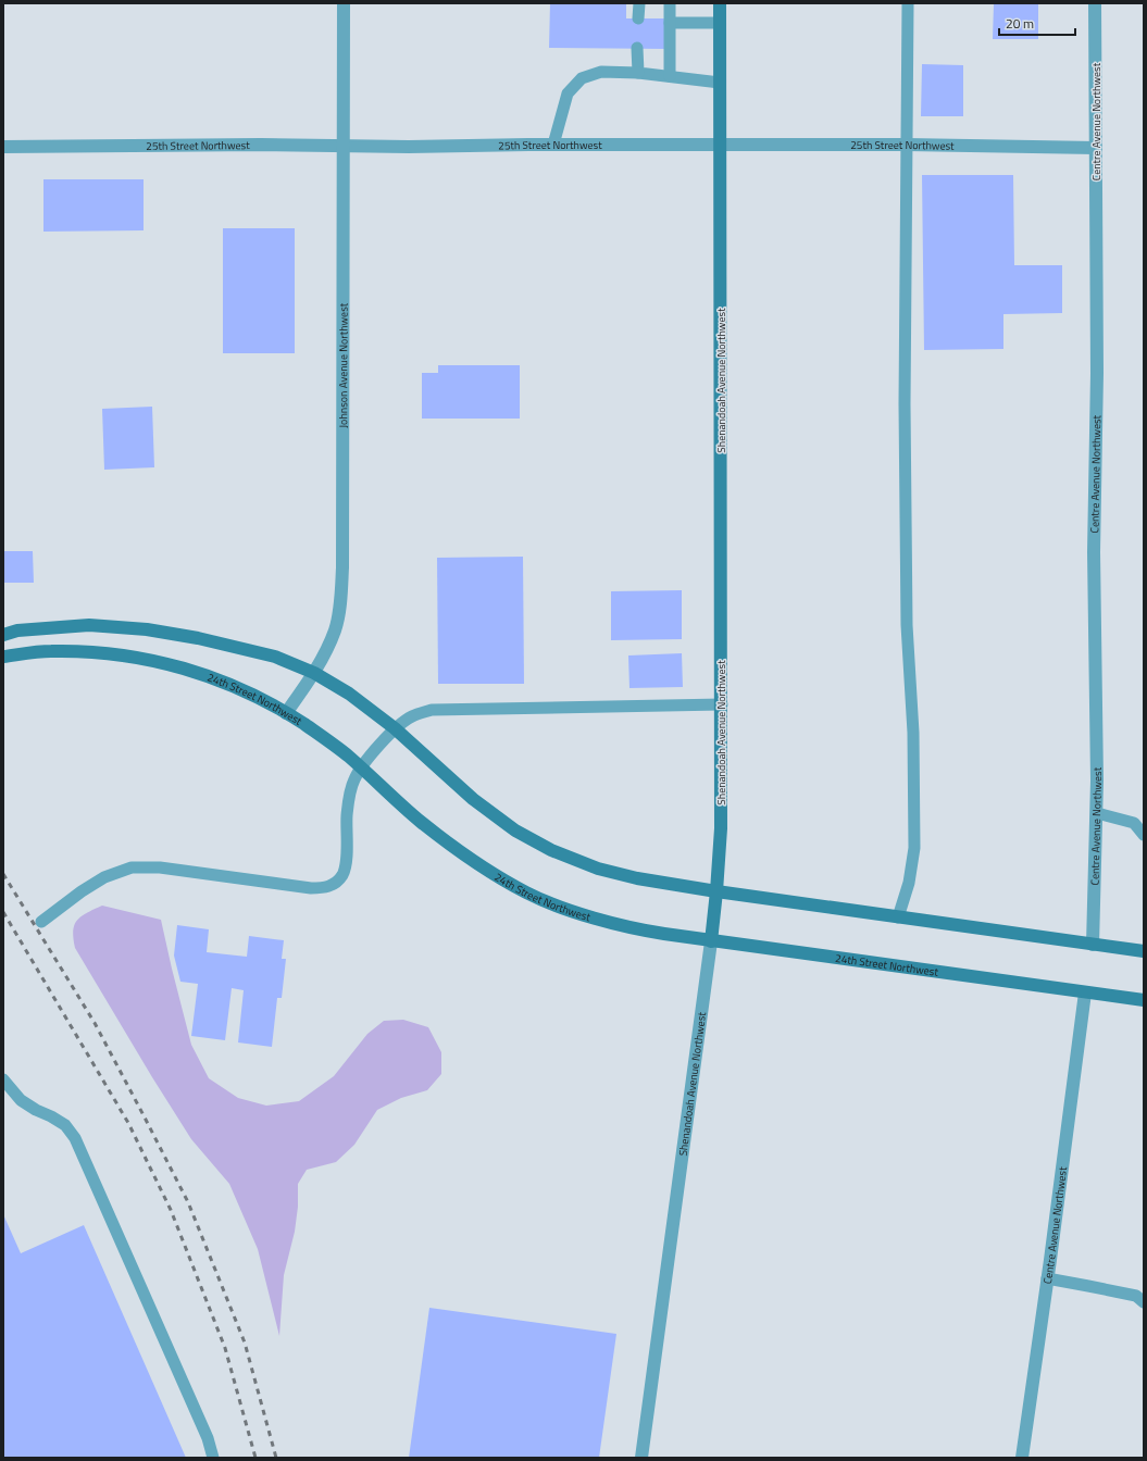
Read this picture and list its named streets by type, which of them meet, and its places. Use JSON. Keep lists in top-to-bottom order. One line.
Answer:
{"streets":{"main road":["Shenandoah Avenue Northwest","24th Street Northwest"],"street":["Centre Avenue Northwest","25th Street Northwest","Johnson Avenue Northwest"]},"crossings":[["Centre Avenue Northwest","25th Street Northwest"],["Centre Avenue Northwest","24th Street Northwest"],["25th Street Northwest","Johnson Avenue Northwest"],["25th Street Northwest","Shenandoah Avenue Northwest"],["Johnson Avenue Northwest","24th Street Northwest"],["Shenandoah Avenue Northwest","24th Street Northwest"]],"scale_bar":"20 m"}
